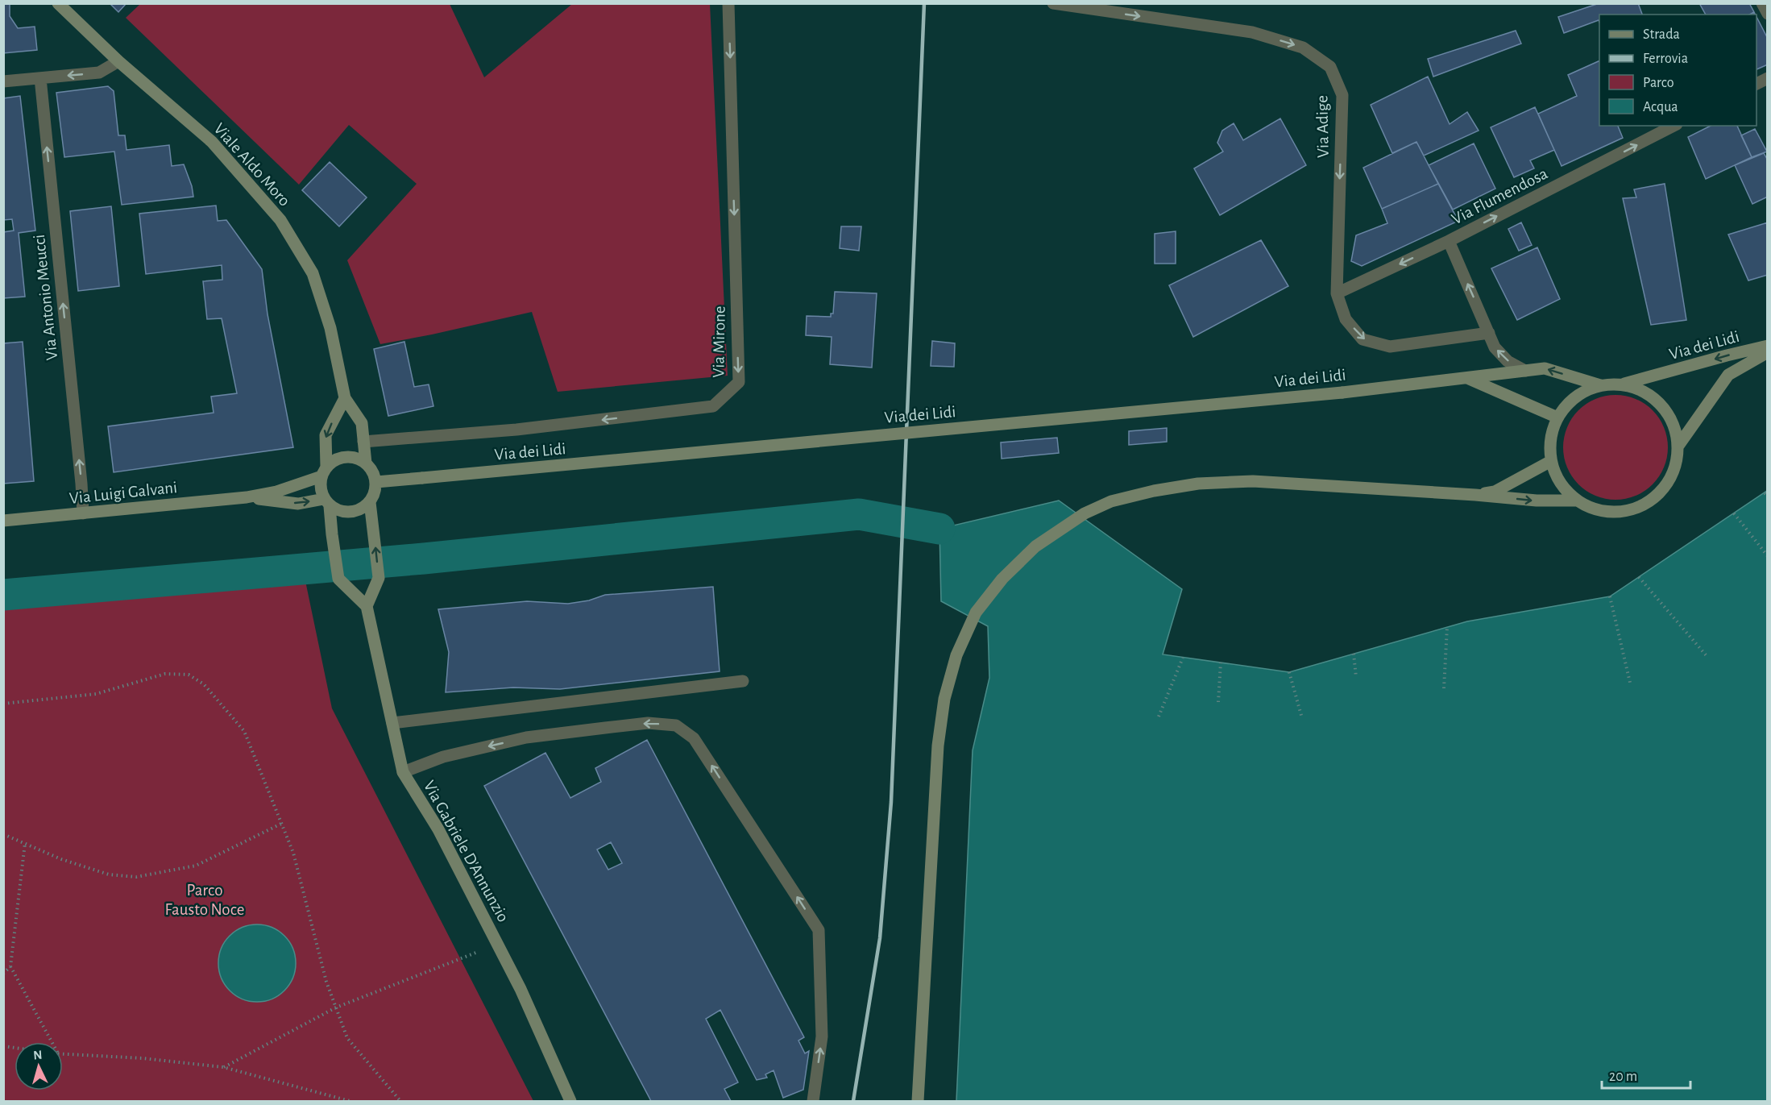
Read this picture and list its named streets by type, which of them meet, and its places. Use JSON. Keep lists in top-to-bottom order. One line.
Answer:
{"streets":{"main road":["Viale Aldo Moro","Via dei Lidi","Via Luigi Galvani","Via Gabriele D'Annunzio"],"street":["Via Adige","Via Flumendosa","Via Antonio Meucci","Via Mirone"]},"crossings":[["Via Adige","Via Flumendosa"],["Viale Aldo Moro","Via Mirone"],["Viale Aldo Moro","Via dei Lidi"],["Viale Aldo Moro","Via Luigi Galvani"],["Via Antonio Meucci","Via Luigi Galvani"],["Via dei Lidi","Via Luigi Galvani"]],"one_way":["Via Antonio Meucci"],"parks":["Parco Fausto Noce"],"legend":["Strada","Ferrovia","Parco","Acqua"],"scale_bar":"20 m","north":"top"}
